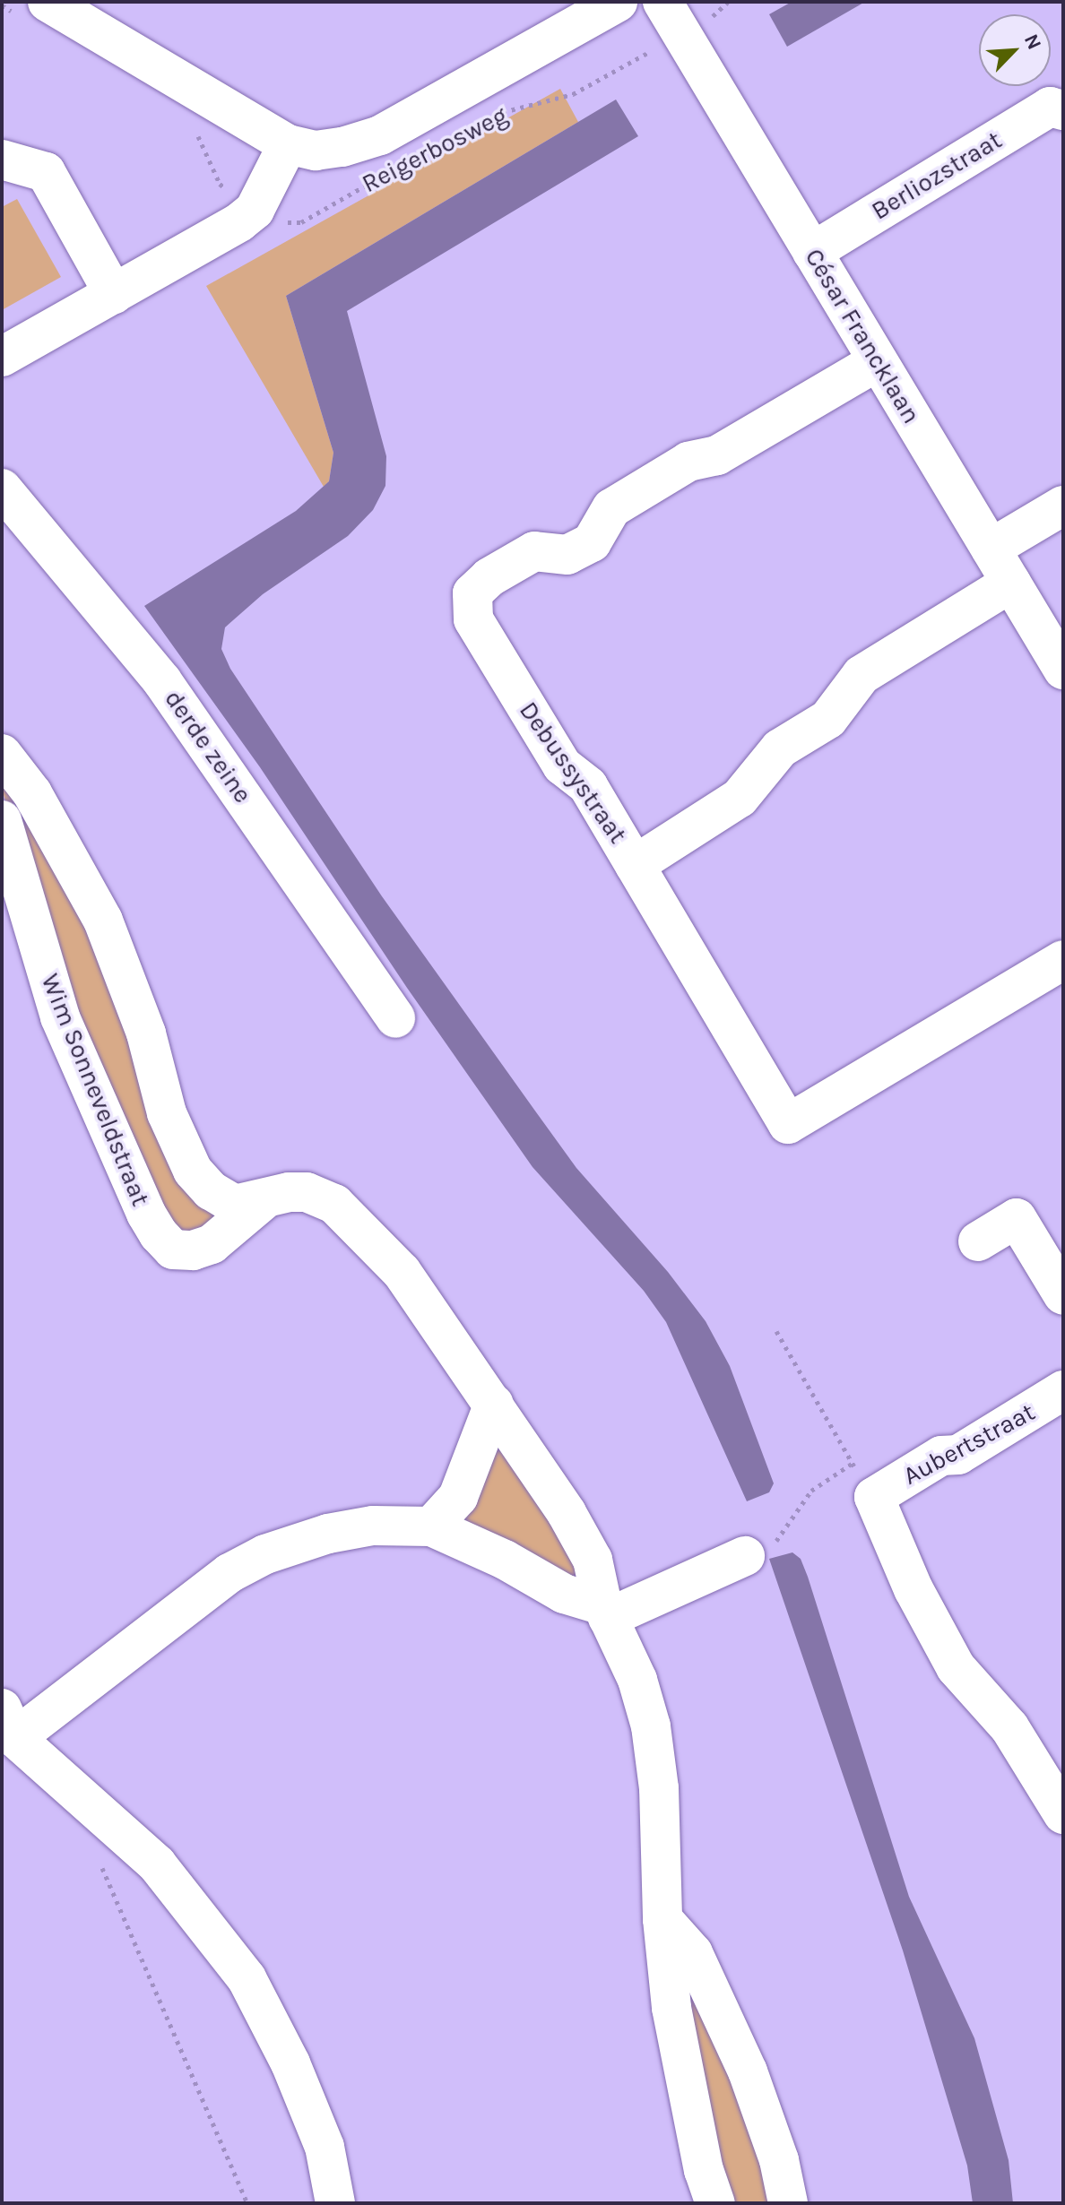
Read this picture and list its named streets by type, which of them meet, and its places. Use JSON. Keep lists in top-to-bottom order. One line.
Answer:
{"streets":{"street":["Reigerbosweg","Berliozstraat","César Francklaan","derde zeine","Debussystraat","Wim Sonneveldstraat","Aubertstraat"]},"crossings":[["Reigerbosweg","César Francklaan"],["Berliozstraat","César Francklaan"],["César Francklaan","Debussystraat"]],"north":"top right"}
